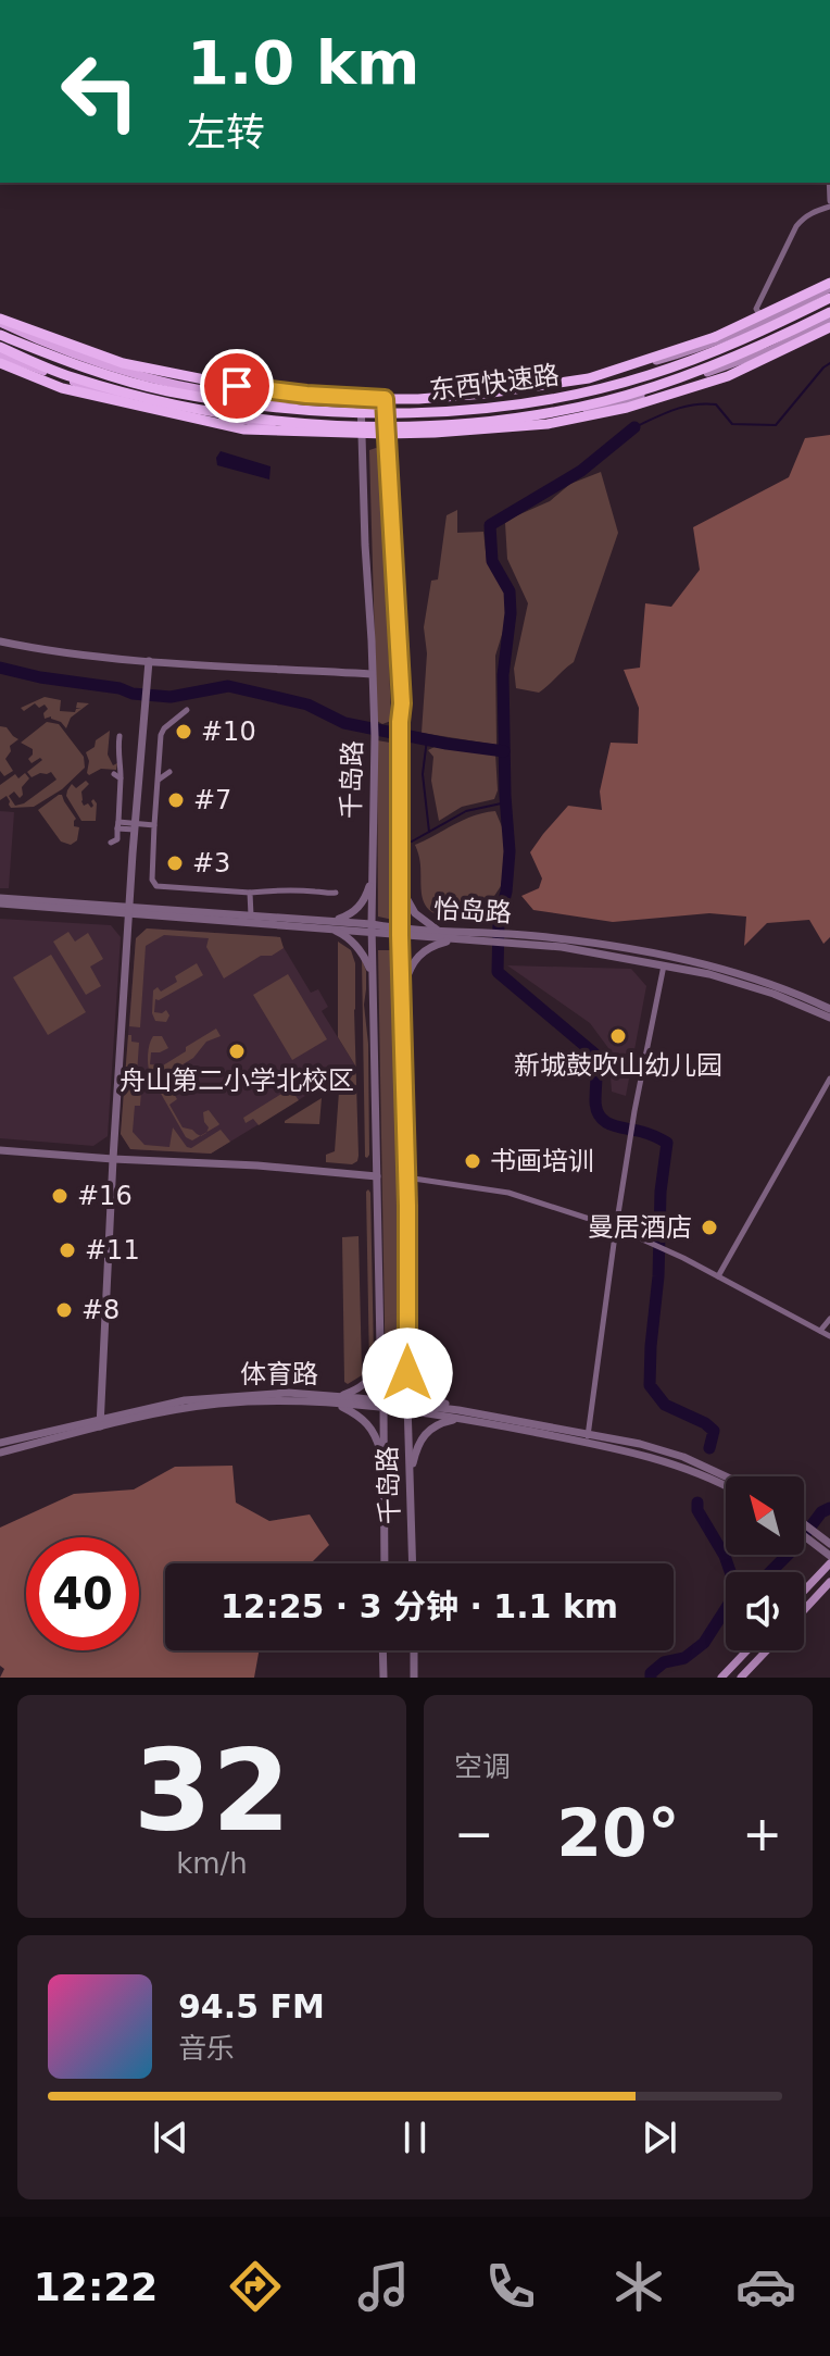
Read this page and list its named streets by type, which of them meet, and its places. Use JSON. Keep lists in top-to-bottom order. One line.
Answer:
{"streets":{"highway":["东西快速路"],"street":["千岛路","怡岛路","体育路"]},"crossings":[["千岛路","怡岛路"],["千岛路","体育路"]],"places":["#10","#7","#3","新城鼓吹山幼儿园","舟山第二小学北校区","书画培训","#16","曼居酒店","#11","#8"],"north":"top left","page":{"turn":["1.0 km","左转"],"limit":"40","trip":"12:25 · 3 分钟 · 1.1 km","tile":[["32","km/h"],"空调"],"heat":["−","20°","+"],"song":["94.5 FM","音乐"],"tabs":"12:22"}}
